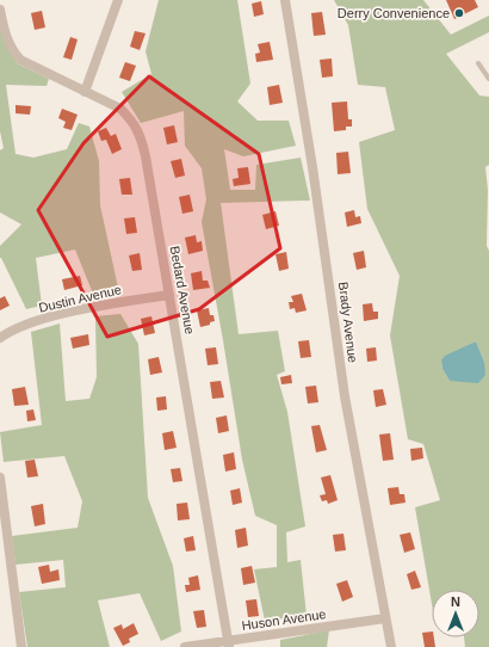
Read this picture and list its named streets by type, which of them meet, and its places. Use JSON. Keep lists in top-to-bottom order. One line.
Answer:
{"streets":{"street":["Bedard Avenue","Dustin Avenue","Brady Avenue","Huson Avenue"]},"crossings":[["Bedard Avenue","Dustin Avenue"],["Bedard Avenue","Huson Avenue"],["Brady Avenue","Huson Avenue"]],"places":["Derry Convenience"],"north":"top"}
